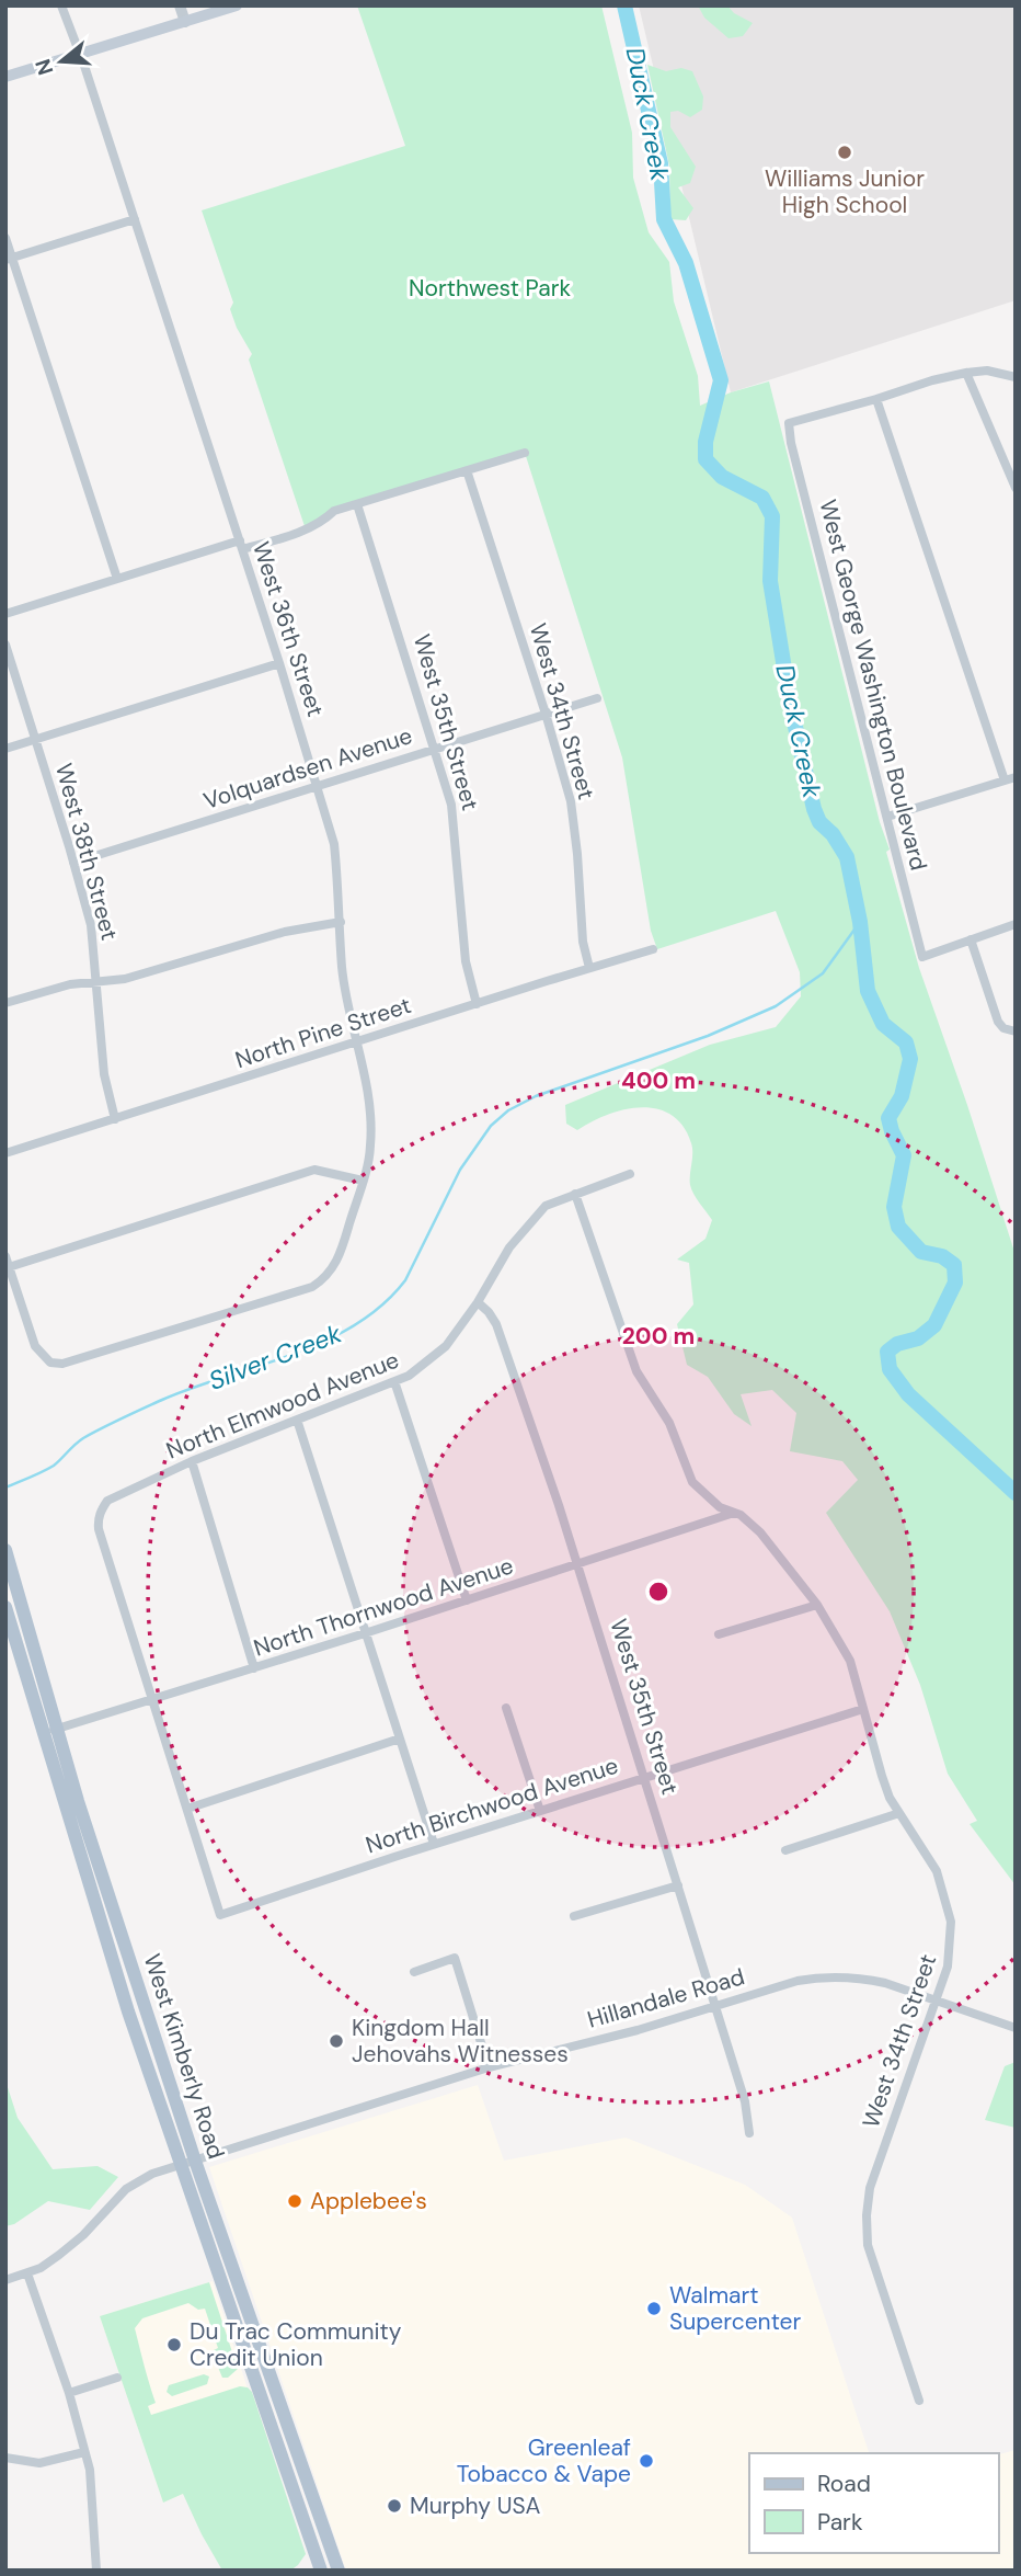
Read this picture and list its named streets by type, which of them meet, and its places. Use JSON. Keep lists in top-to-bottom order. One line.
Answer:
{"streets":{"main road":["West Kimberly Road"],"street":["West 36th Street","West George Washington Boulevard","West 34th Street","West 35th Street","Volquardsen Avenue","West 38th Street","North Pine Street","North Elmwood Avenue","North Thornwood Avenue","North Birchwood Avenue","Hillandale Road"]},"crossings":[["West 36th Street","Volquardsen Avenue"],["West 36th Street","North Pine Street"],["West 34th Street","Volquardsen Avenue"],["West 34th Street","North Pine Street"],["West 34th Street","North Elmwood Avenue"],["West 34th Street","North Thornwood Avenue"],["West 34th Street","North Birchwood Avenue"],["West 34th Street","Hillandale Road"],["West 35th Street","Volquardsen Avenue"],["West 35th Street","North Pine Street"],["West 35th Street","North Elmwood Avenue"],["West 35th Street","North Thornwood Avenue"],["West 35th Street","North Birchwood Avenue"],["West 35th Street","Hillandale Road"],["Volquardsen Avenue","West 38th Street"],["West 38th Street","North Pine Street"],["North Elmwood Avenue","North Thornwood Avenue"],["North Thornwood Avenue","West Kimberly Road"],["Hillandale Road","West Kimberly Road"]],"water":["Duck Creek","Silver Creek"],"parks":["Northwest Park"],"places":["Williams Junior High School","Kingdom Hall Jehovahs Witnesses","Applebee's","Walmart Supercenter","Du Trac Community Credit Union","Greenleaf Tobacco & Vape","Murphy USA"],"legend":["Road","Park"],"north":"left","rings":["400 m","200 m"]}
